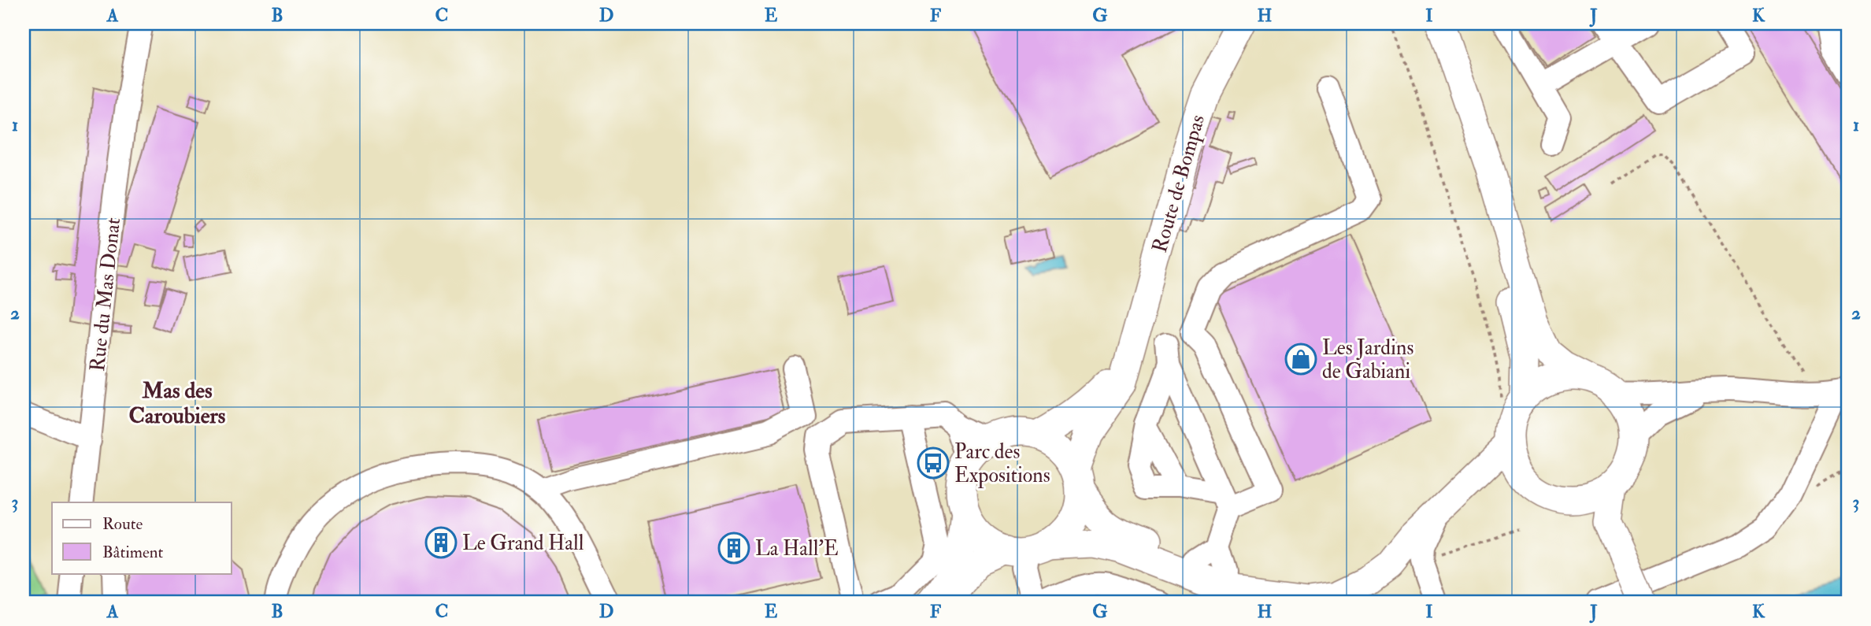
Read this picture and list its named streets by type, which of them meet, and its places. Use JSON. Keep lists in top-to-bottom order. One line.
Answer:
{"streets":{"main road":["Route de Bompas"],"street":["Rue du Mas Donat"]},"districts":["Mas des Caroubiers"],"places":{"shop":["Les Jardins de Gabiani"],"bus stop":["Parc des Expositions"],"building":["Le Grand Hall","La Hall'E"]},"legend":["Route","Bâtiment"],"grid":{"columns":["A","B","C","D","E","F","G","H","I","J","K"],"rows":["1","2","3"]}}
